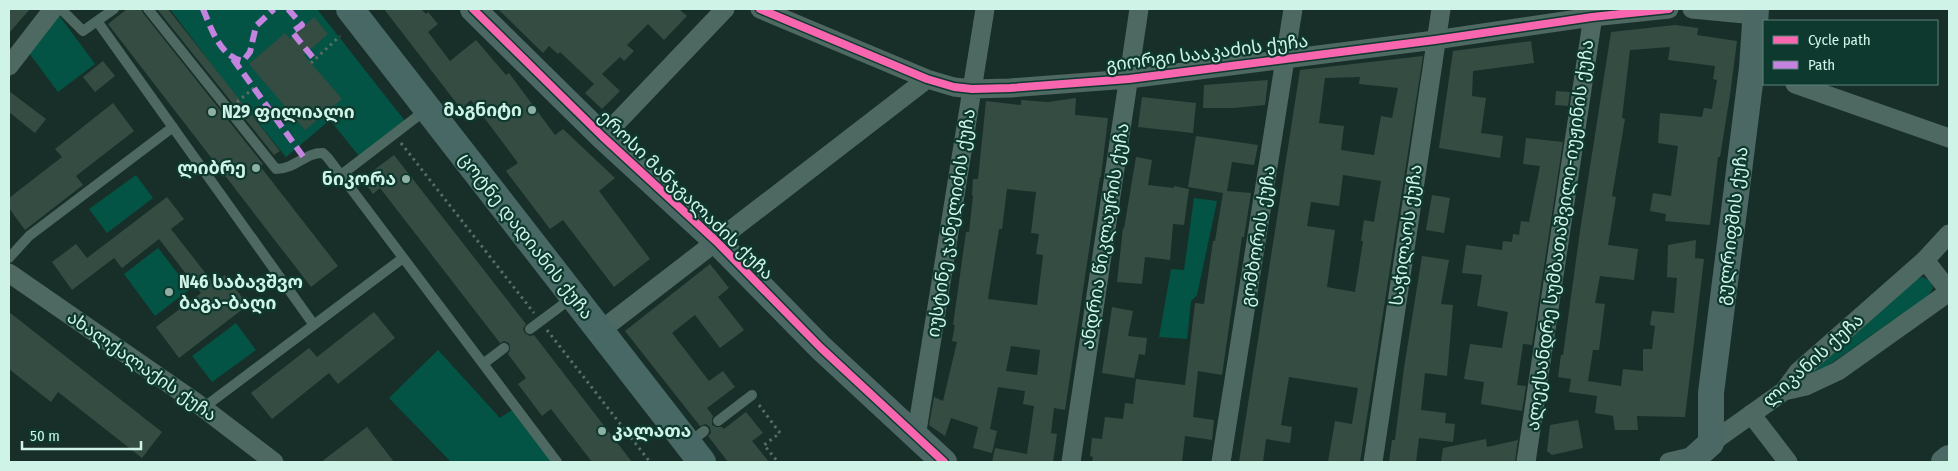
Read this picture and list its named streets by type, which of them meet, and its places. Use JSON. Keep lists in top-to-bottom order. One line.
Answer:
{"streets":{"main road":["ცოტნე დადიანის ქუჩა"],"street":["გიორგი სააკაძის ქუჩა","ეროსი მანჯგალაძის ქუჩა","იუსტინე ჯანელიძის ქუჩა","გულრიფშის ქუჩა","საჭილაოს ქუჩა","ალექსანდრე სუმბათაშვილი-იუჟინის ქუჩა","ანდრია წიკლაურის ქუჩა","გომბორის ქუჩა","ლიკანის ქუჩა","ახალქალაქის ქუჩა"]},"crossings":[["გიორგი სააკაძის ქუჩა","იუსტინე ჯანელიძის ქუჩა"],["გიორგი სააკაძის ქუჩა","საჭილაოს ქუჩა"],["გიორგი სააკაძის ქუჩა","ალექსანდრე სუმბათაშვილი-იუჟინის ქუჩა"],["გიორგი სააკაძის ქუჩა","ანდრია წიკლაურის ქუჩა"],["გიორგი სააკაძის ქუჩა","გომბორის ქუჩა"],["ეროსი მანჯგალაძის ქუჩა","იუსტინე ჯანელიძის ქუჩა"],["გულრიფშის ქუჩა","ლიკანის ქუჩა"]],"places":["მაგნიტი","N29 ფილიალი","ლიბრე","ნიკორა","N46 საბავშვო ბაგა-ბაღი","კალათა"],"legend":["Cycle path","Path"],"scale_bar":"50 m"}
